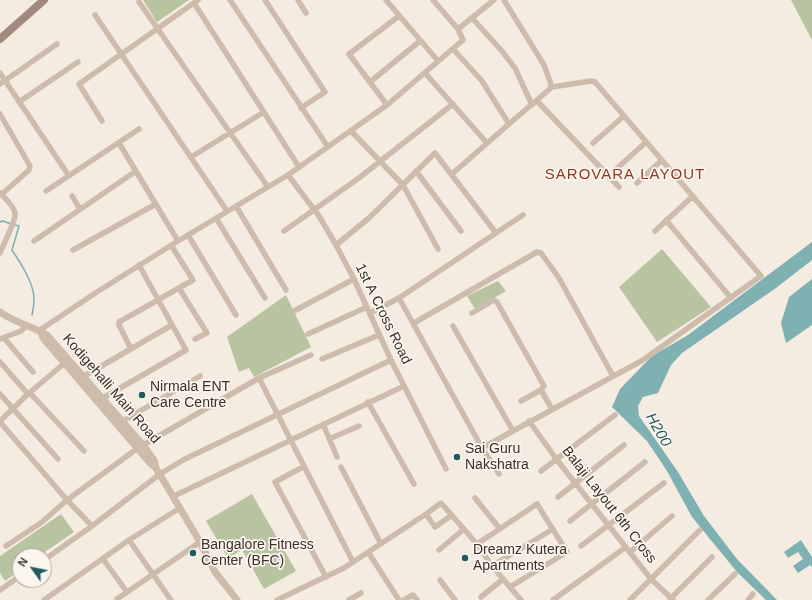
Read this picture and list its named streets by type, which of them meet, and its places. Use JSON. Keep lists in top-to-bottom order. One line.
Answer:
{"streets":{"street":["1st A Cross Road","Kodigehalli Main Road","Balaji Layout 6th Cross"]},"districts":["SAROVARA LAYOUT"],"water":["H200"],"places":["Nirmala ENT Care Centre","Sai Guru Nakshatra","Bangalore Fitness Center (BFC)","Dreamz Kutera Apartments"],"north":"top left"}
